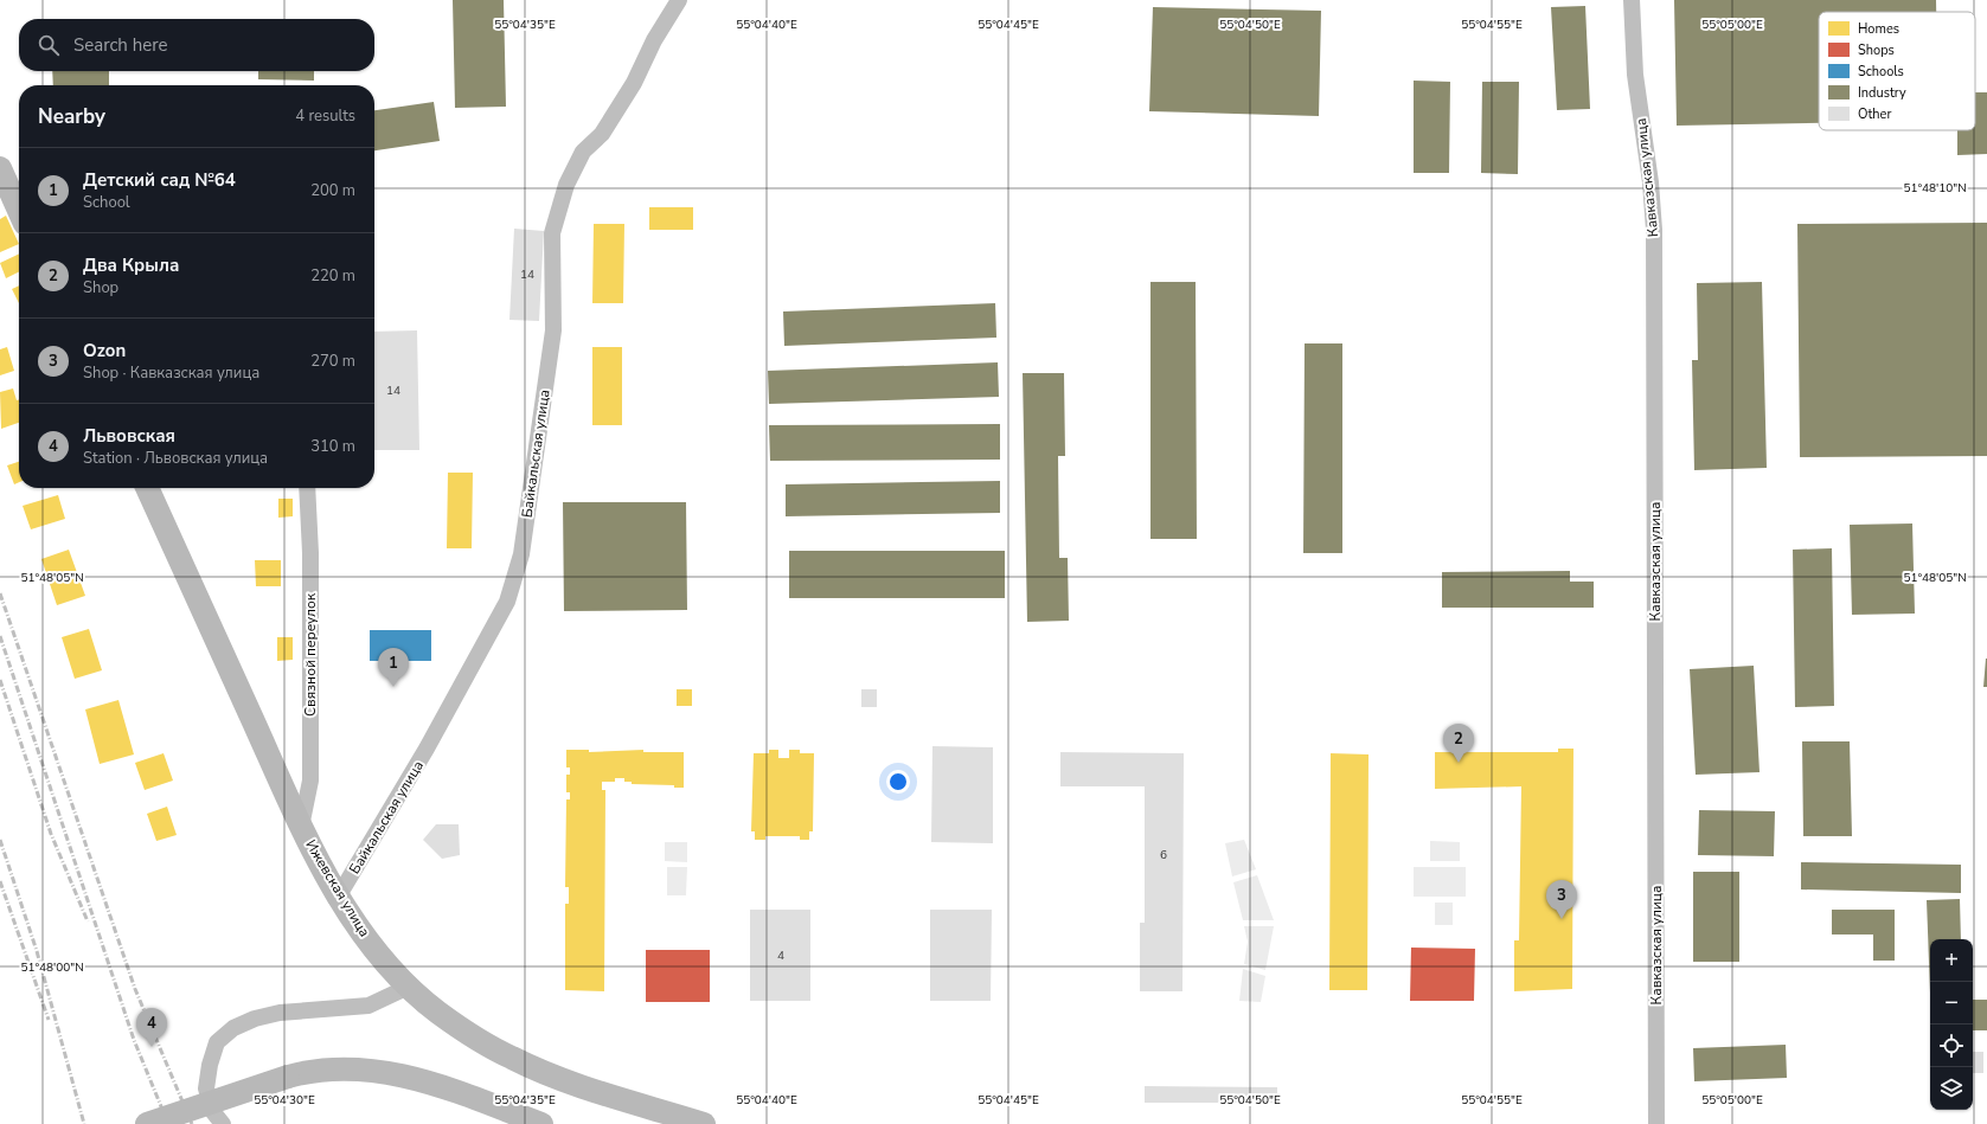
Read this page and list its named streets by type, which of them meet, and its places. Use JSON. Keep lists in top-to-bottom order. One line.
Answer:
{"streets":{"street":["Кавказская улица","Байкальская улица","Связной переулок","Ижевская улица"]},"crossings":[["Байкальская улица","Ижевская улица"],["Связной переулок","Ижевская улица"]],"house_numbers":["14","14","6","4"],"legend":["Homes","Shops","Schools","Industry","Other"],"page":{"search":"Search here","heading":["Nearby","4 results"],"list":[{"mark":"1","name":"Детский сад №64","note":"School","value":"200 m"},{"mark":"2","name":"Два Крыла","note":"Shop","value":"220 m"},{"mark":"3","name":"Ozon","note":"Shop · Кавказская улица","value":"270 m"},{"mark":"4","name":"Львовская","note":"Station · Львовская улица","value":"310 m"}],"pins":["1","2","3","4"],"map_buttons":["+","−"]},"coordinates":["55°04'35\"E","55°04'40\"E","55°04'45\"E","55°04'50\"E","55°04'55\"E","55°05'00\"E","51°48'10\"N","51°48'05\"N","51°48'00\"N","55°04'30\"E"]}
